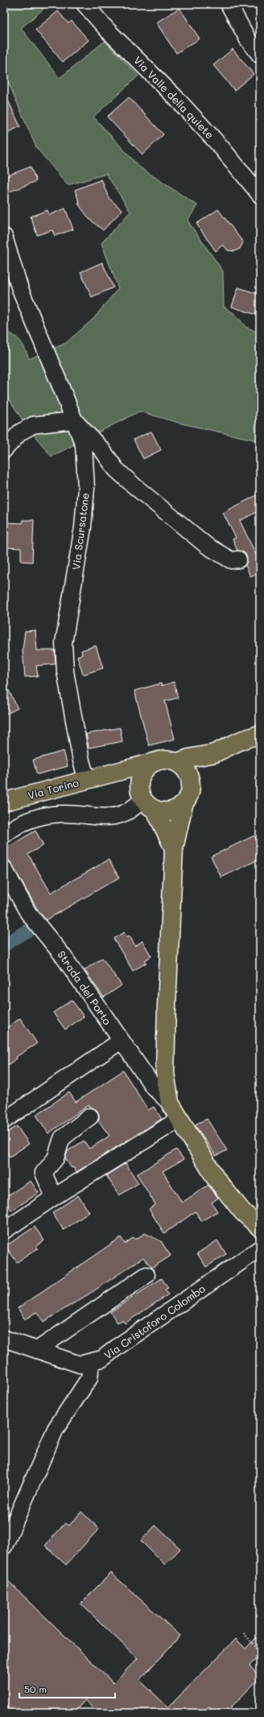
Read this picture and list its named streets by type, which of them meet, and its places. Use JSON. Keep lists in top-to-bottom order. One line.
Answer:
{"streets":{"main road":["Via Torino"],"street":["Via Valle della quiete","Via Scursatone","Strada del Porto","Via Cristoforo Colombo"]},"crossings":[["Via Scursatone","Via Torino"]],"scale_bar":"50 m"}
